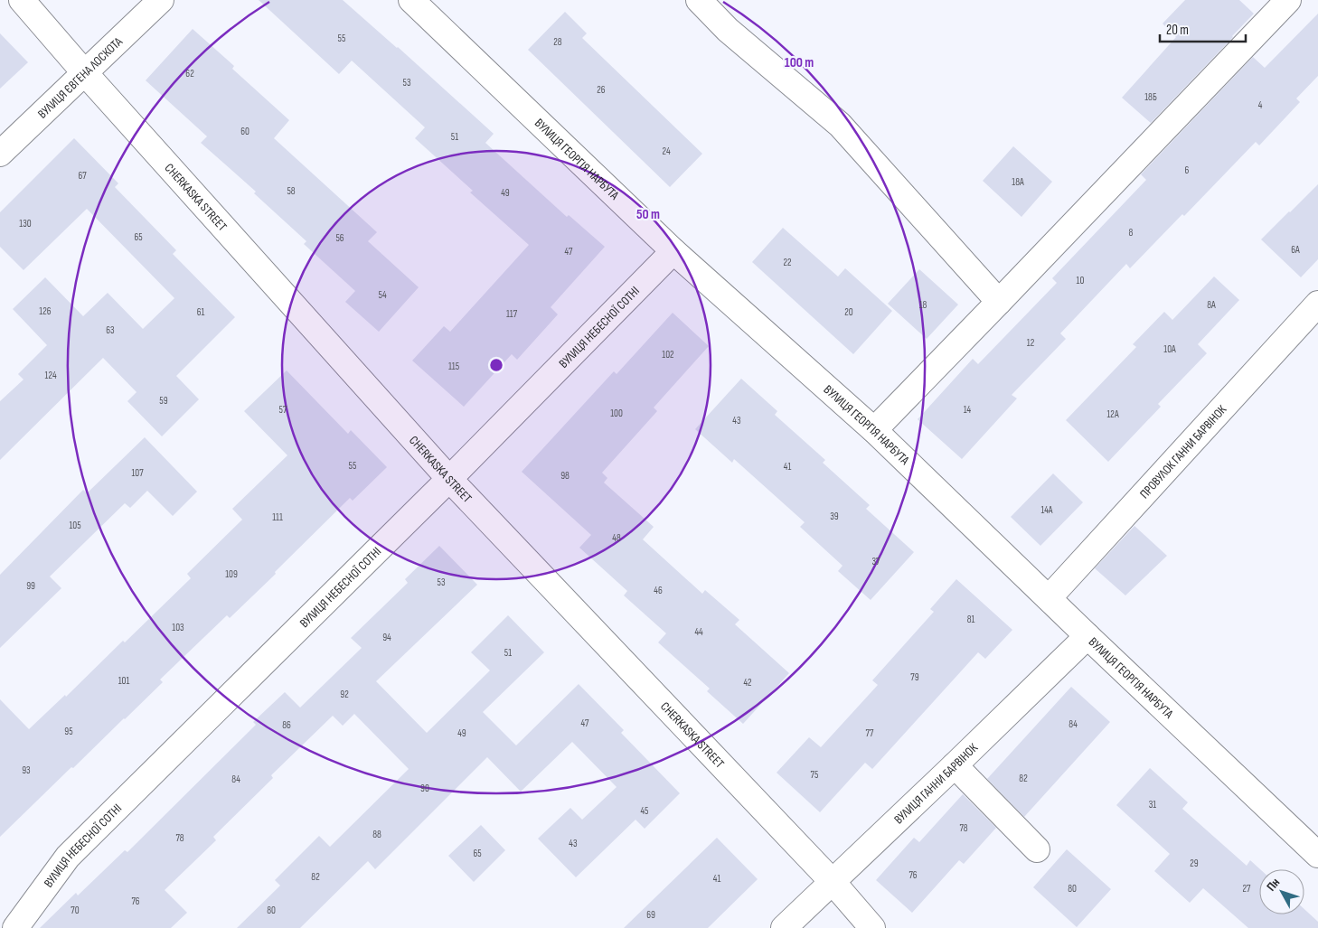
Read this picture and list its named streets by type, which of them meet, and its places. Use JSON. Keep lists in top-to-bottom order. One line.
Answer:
{"streets":{"street":["ВУЛИЦЯ ЄВГЕНА ЛОСКОТА","ВУЛИЦЯ ГЕОРГІЯ НАРБУТА","CHERKASKA STREET","ВУЛИЦЯ НЕБЕСНОЇ СОТНІ","ПРОВУЛОК ГАННИ БАРВІНОК","ВУЛИЦЯ ГАННИ БАРВІНОК"]},"crossings":[["ВУЛИЦЯ ЄВГЕНА ЛОСКОТА","CHERKASKA STREET"],["ВУЛИЦЯ ГЕОРГІЯ НАРБУТА","ВУЛИЦЯ НЕБЕСНОЇ СОТНІ"],["ВУЛИЦЯ ГЕОРГІЯ НАРБУТА","ПРОВУЛОК ГАННИ БАРВІНОК"],["ВУЛИЦЯ ГЕОРГІЯ НАРБУТА","ВУЛИЦЯ ГАННИ БАРВІНОК"],["CHERKASKA STREET","ВУЛИЦЯ НЕБЕСНОЇ СОТНІ"],["CHERKASKA STREET","ВУЛИЦЯ ГАННИ БАРВІНОК"]],"house_numbers":["55","28","62","53","26","18Б","4","60","51","24","6","67","18А","58","49","130","8","65","56","6А","47","22","10","54","18","8А","126","61","20","117","63","12","10А","102","115","124","59","57","14","100","12А","43","55","41","107","98","14А","39","111","105","48","37","109","53","99","46","81","103","44","94","51","79","101","42","92","47","84","86","95","49","77","93","75","82","84","90","31","45","78","88","78","43","65","29","76","82","41","80","27","76","70","80","69"],"scale_bar":"20 m","north":"top left","rings":["100 m","50 m"]}
